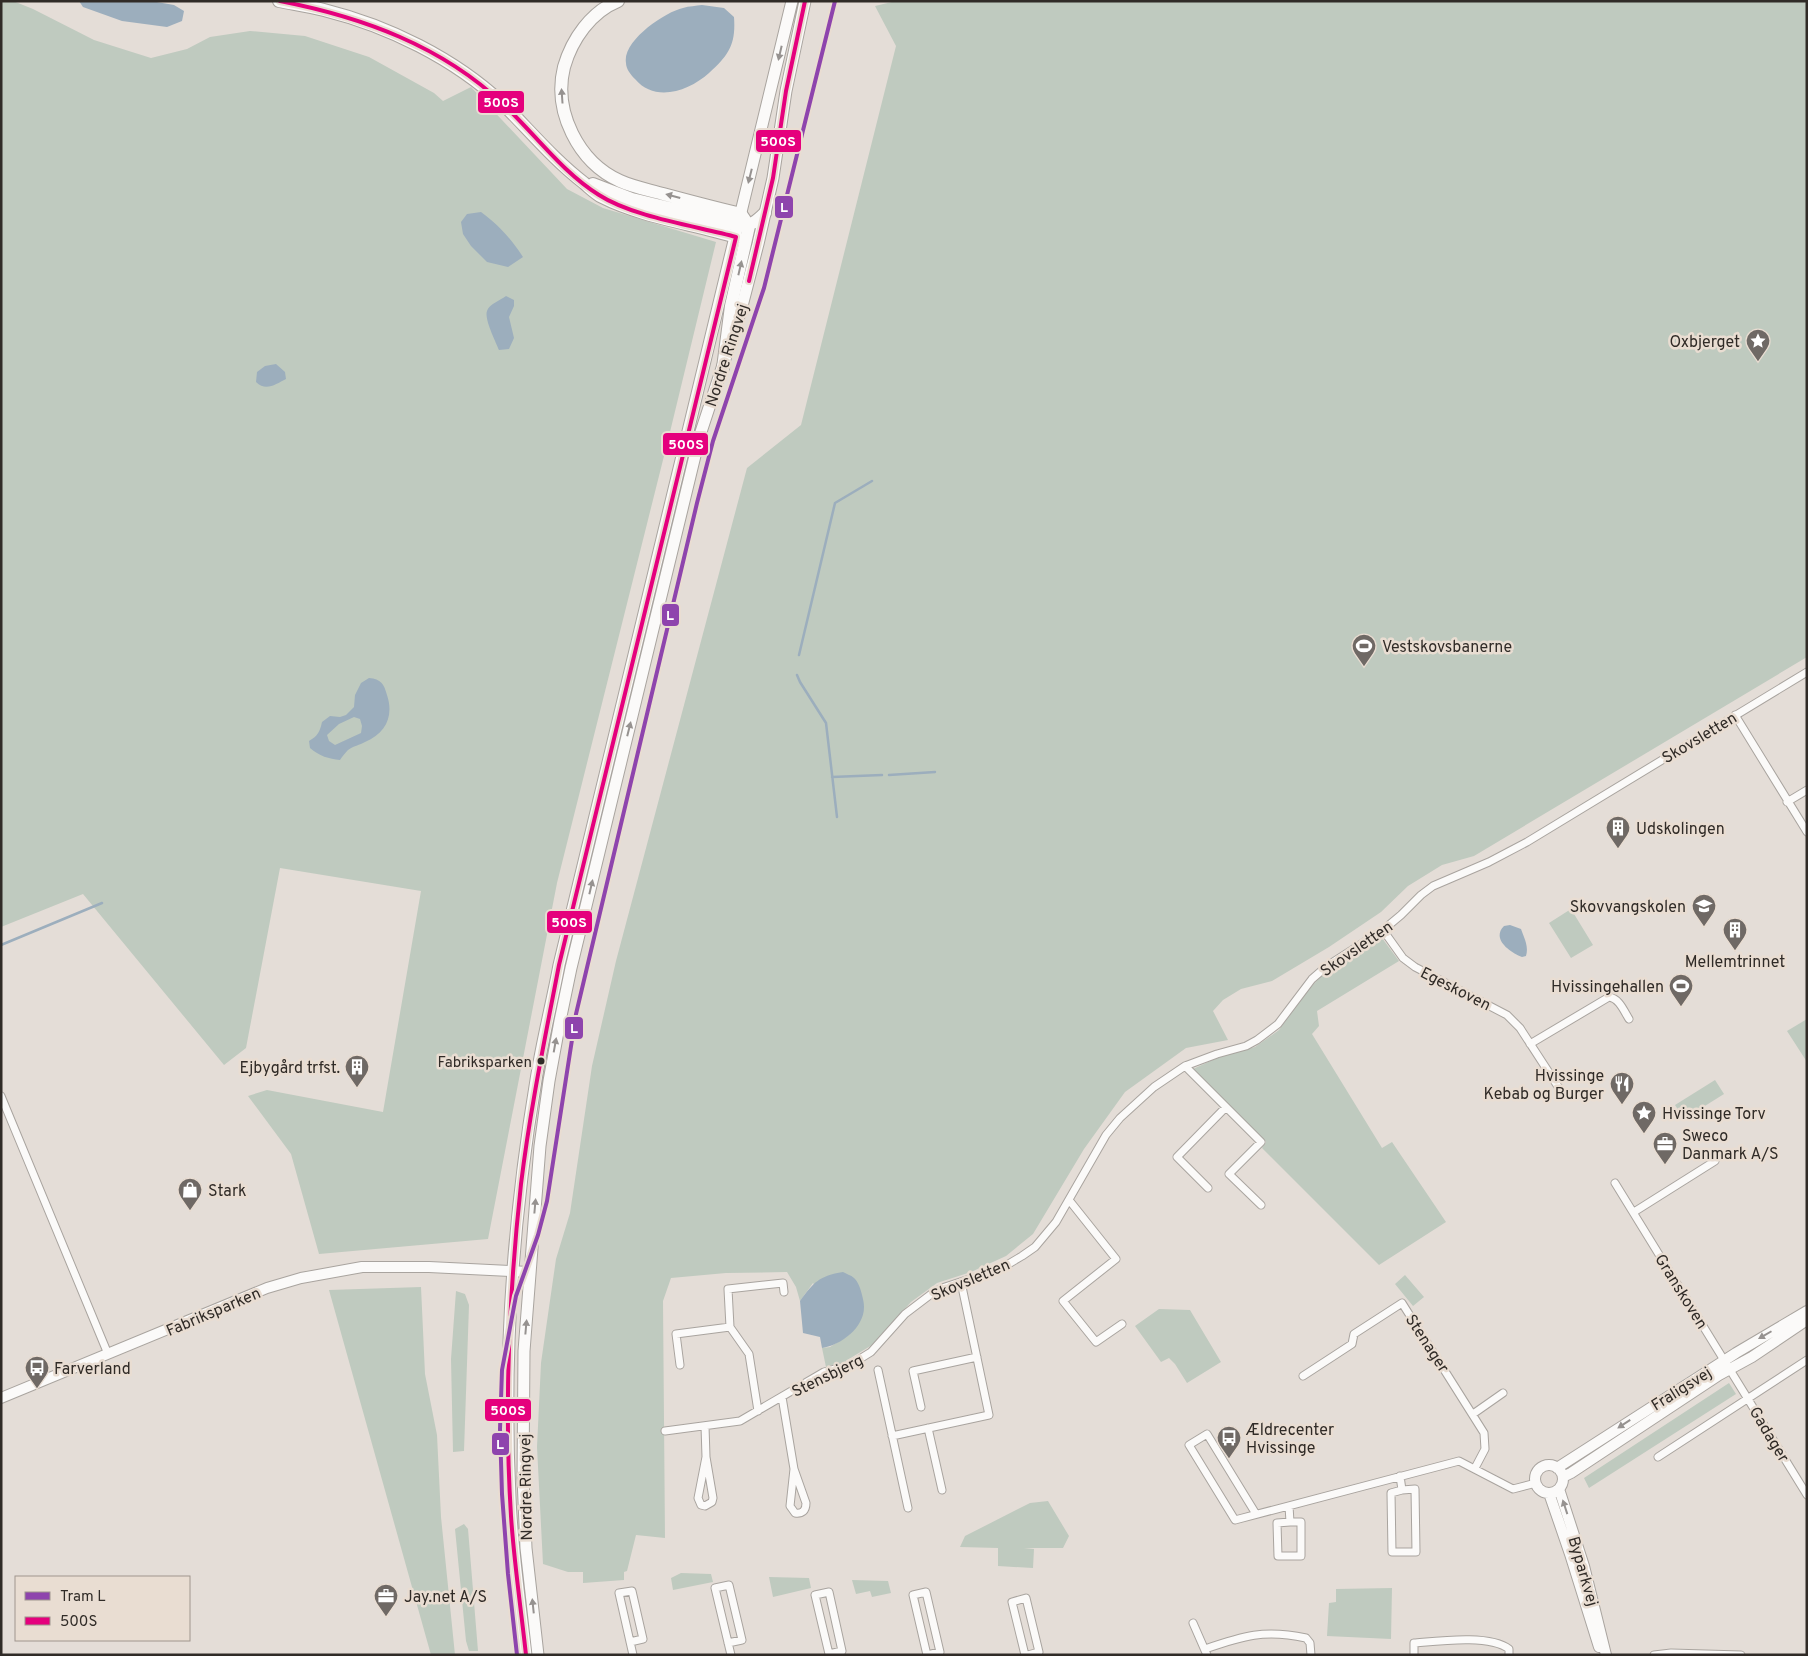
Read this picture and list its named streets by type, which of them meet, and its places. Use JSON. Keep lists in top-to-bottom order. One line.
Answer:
{"streets":{"main road":["Nordre Ringvej"],"street":["Skovsletten","Egeskoven","Granskoven","Fabriksparken","Stenager","Stensbjerg","Fraligsvej","Gadager","Byparkvej"]},"crossings":[["Nordre Ringvej","Fabriksparken"],["Skovsletten","Egeskoven"],["Skovsletten","Stensbjerg"],["Granskoven","Fraligsvej"],["Granskoven","Gadager"],["Fraligsvej","Gadager"],["Fraligsvej","Byparkvej"]],"places":{"place":["Oxbjerget","Hvissinge Torv"],"sports":["Vestskovsbanerne","Hvissingehallen"],"building":["Udskolingen","Mellemtrinnet","Ejbygård trfst."],"school or university":["Skovvangskolen"],"other":["Fabriksparken"],"restaurant":["Hvissinge Kebab og Burger"],"office":["Sweco Danmark A/S","Jay.net A/S"],"shop":["Stark"],"bus stop":["Farverland","Ældrecenter Hvissinge"]},"lines":["tram line L","transit line 500S"],"legend":["Tram L","500S"]}
